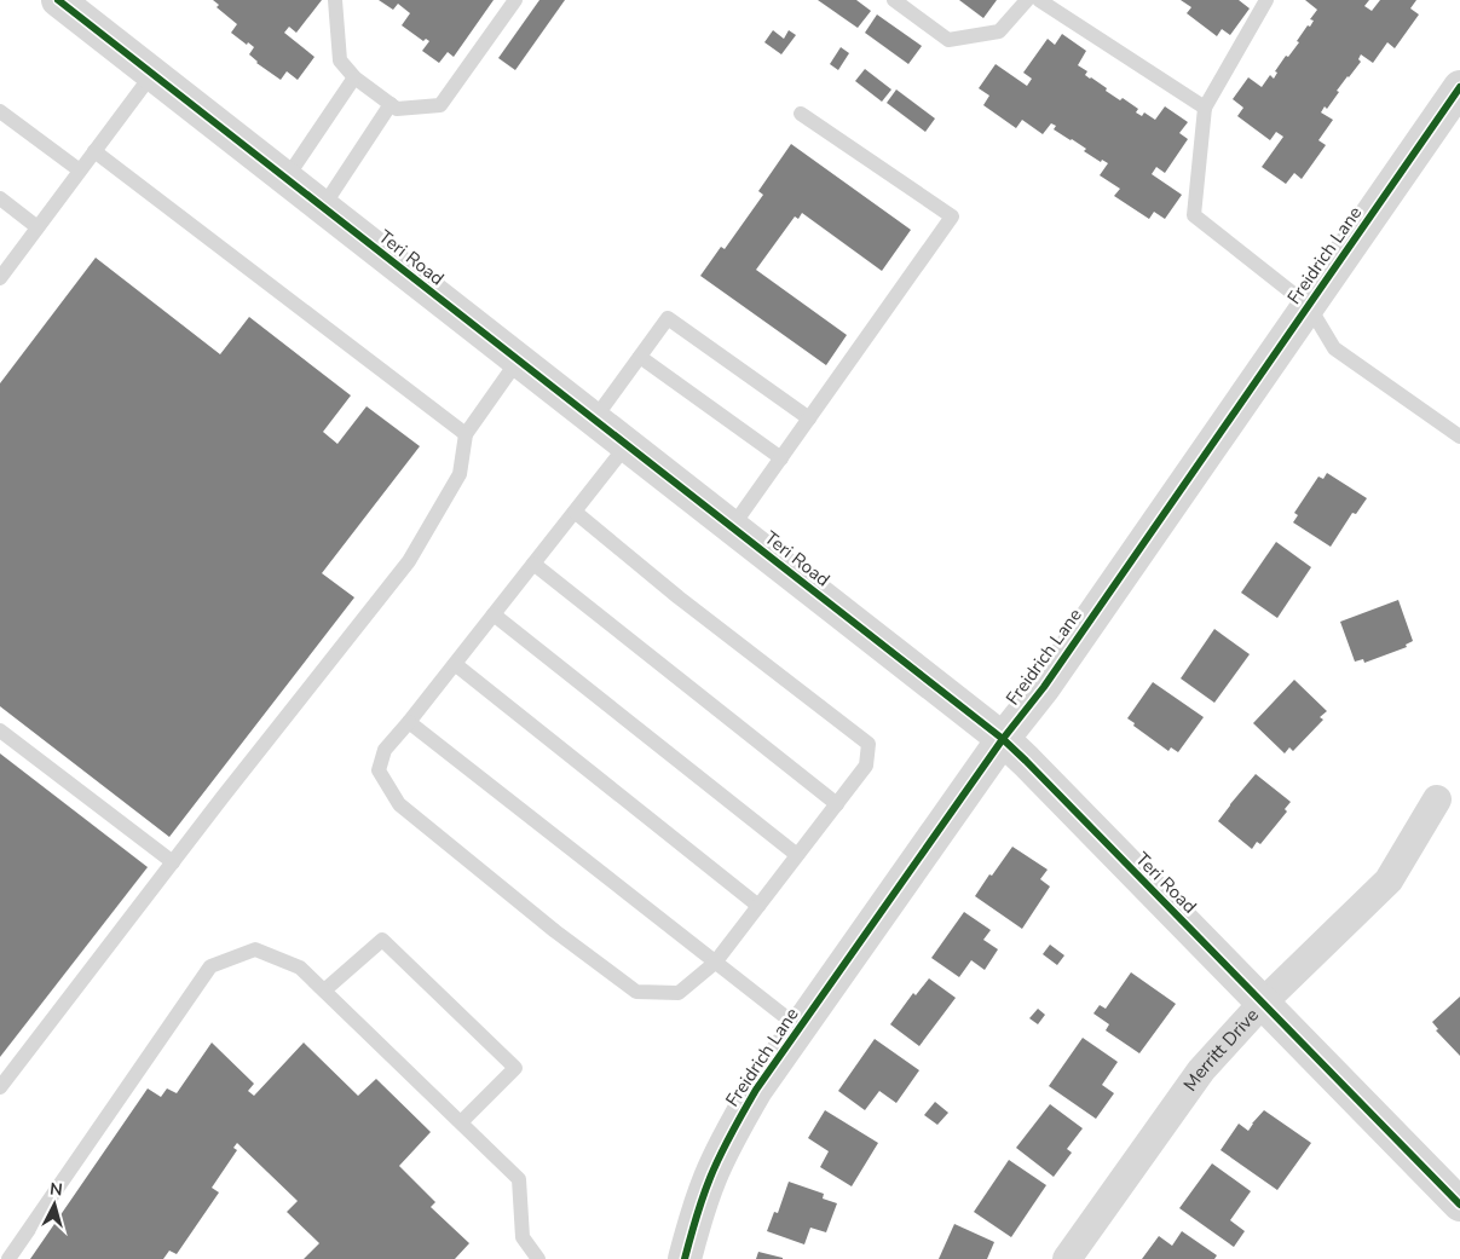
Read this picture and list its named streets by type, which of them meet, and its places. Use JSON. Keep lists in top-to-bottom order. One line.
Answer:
{"streets":{"street":["Freidrich Lane","Teri Road","Merritt Drive"]},"crossings":[["Freidrich Lane","Teri Road"],["Teri Road","Merritt Drive"]],"north":"top"}
